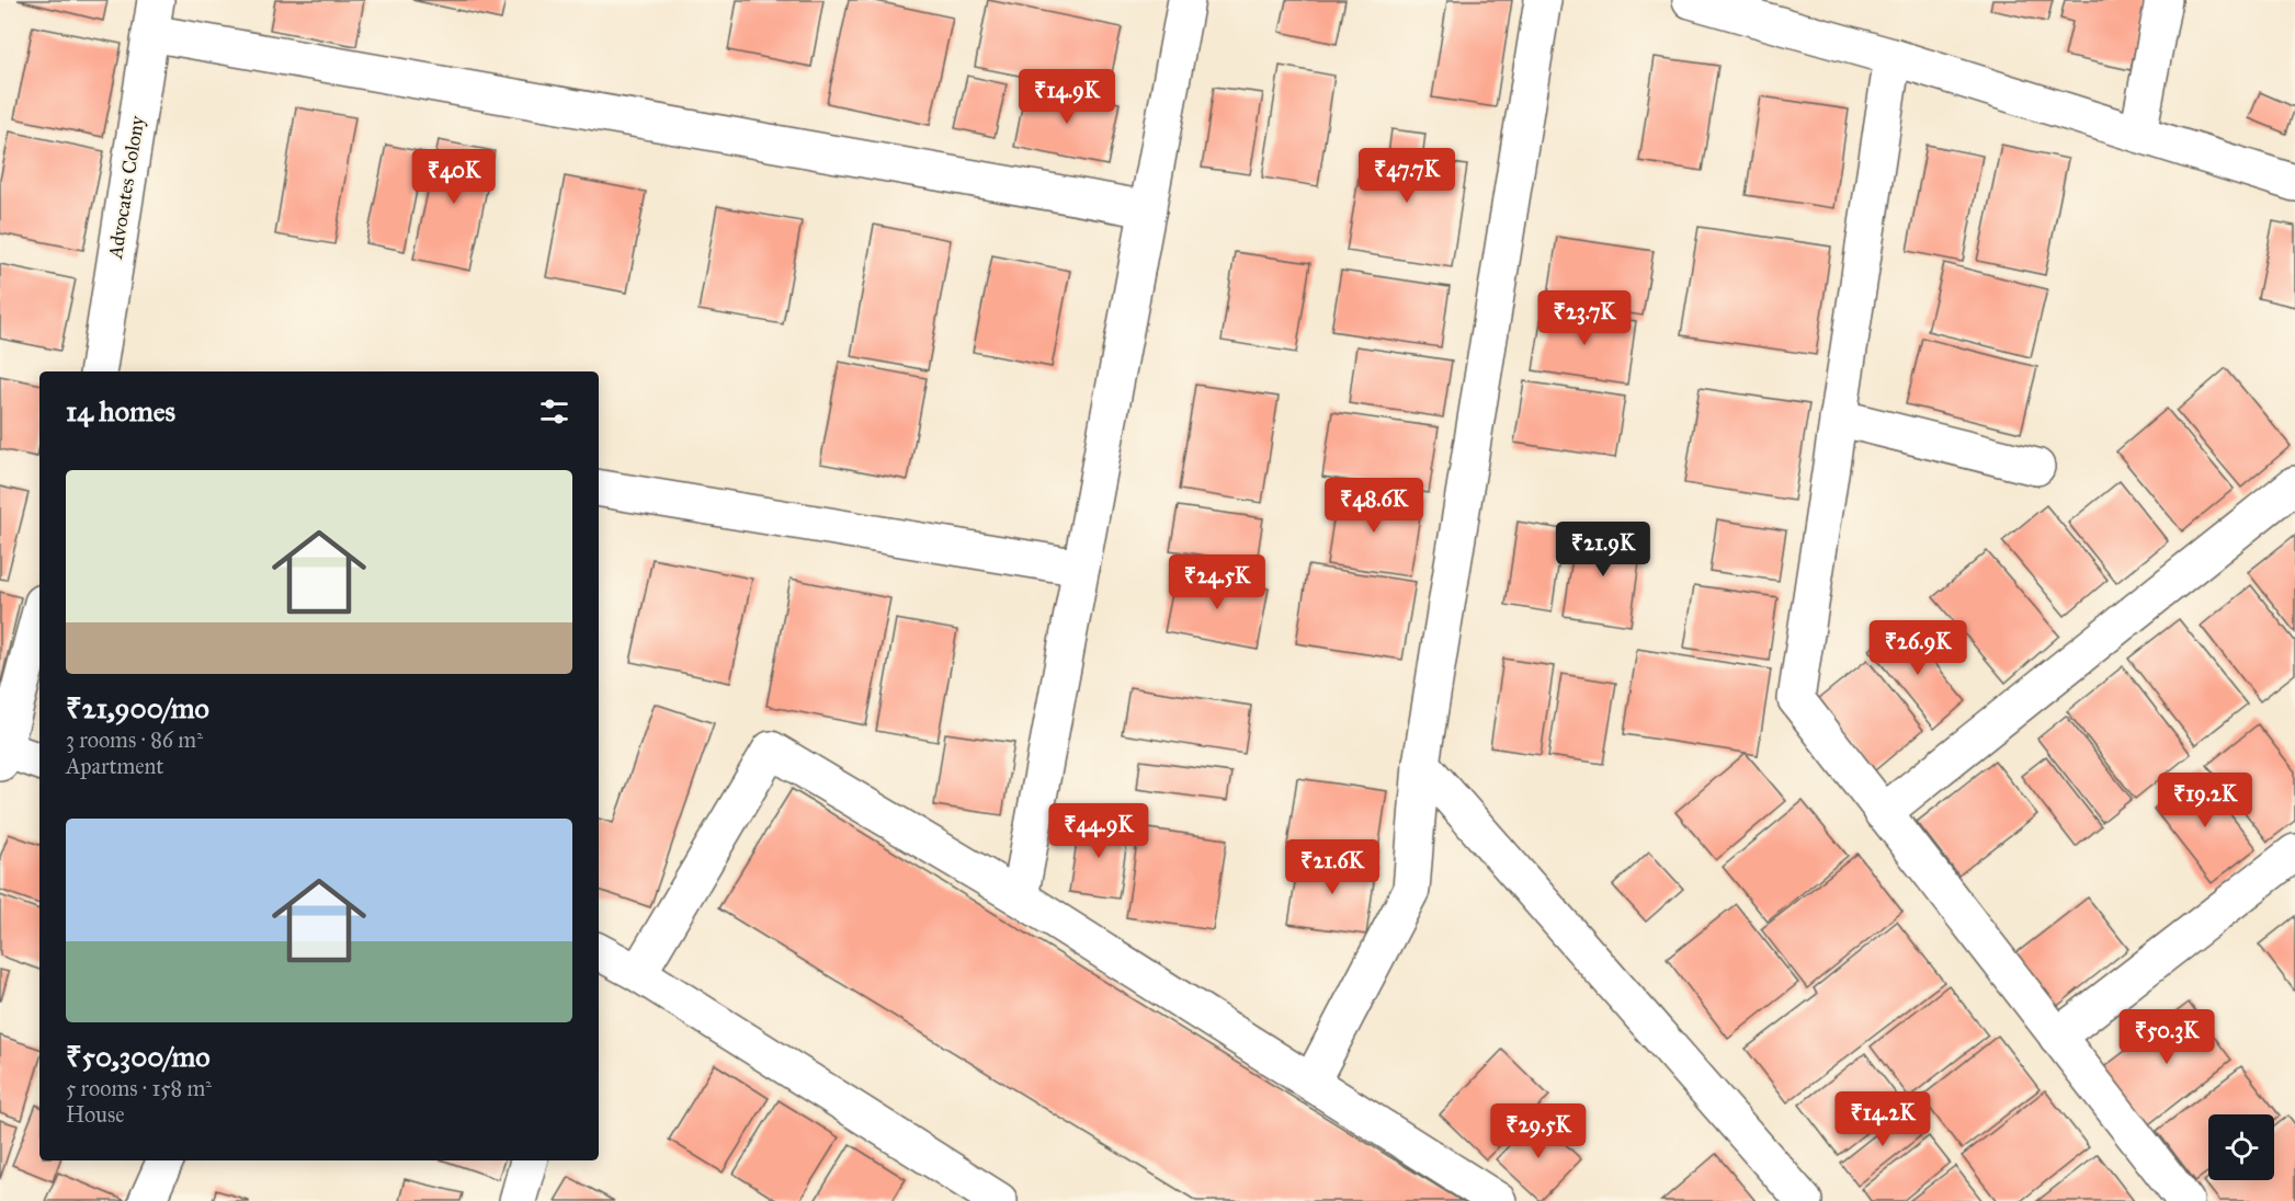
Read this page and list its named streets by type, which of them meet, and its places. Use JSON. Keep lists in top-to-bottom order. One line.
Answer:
{"streets":{"street":["Advocates Colony"]},"page":{"price":["₹14.9K","₹47.7K","₹40K","₹23.7K","₹48.6K","₹21.9K","₹24.5K","₹26.9K","₹19.2K","₹44.9K","₹21.6K","₹50.3K","₹14.2K","₹29.5K"],"heading":"14 homes","list":[{"name":"₹21,900/mo","note":"3 rooms · 86 m² · Apartment"},{"name":"₹50,300/mo","note":"5 rooms · 158 m² · House"}]}}
